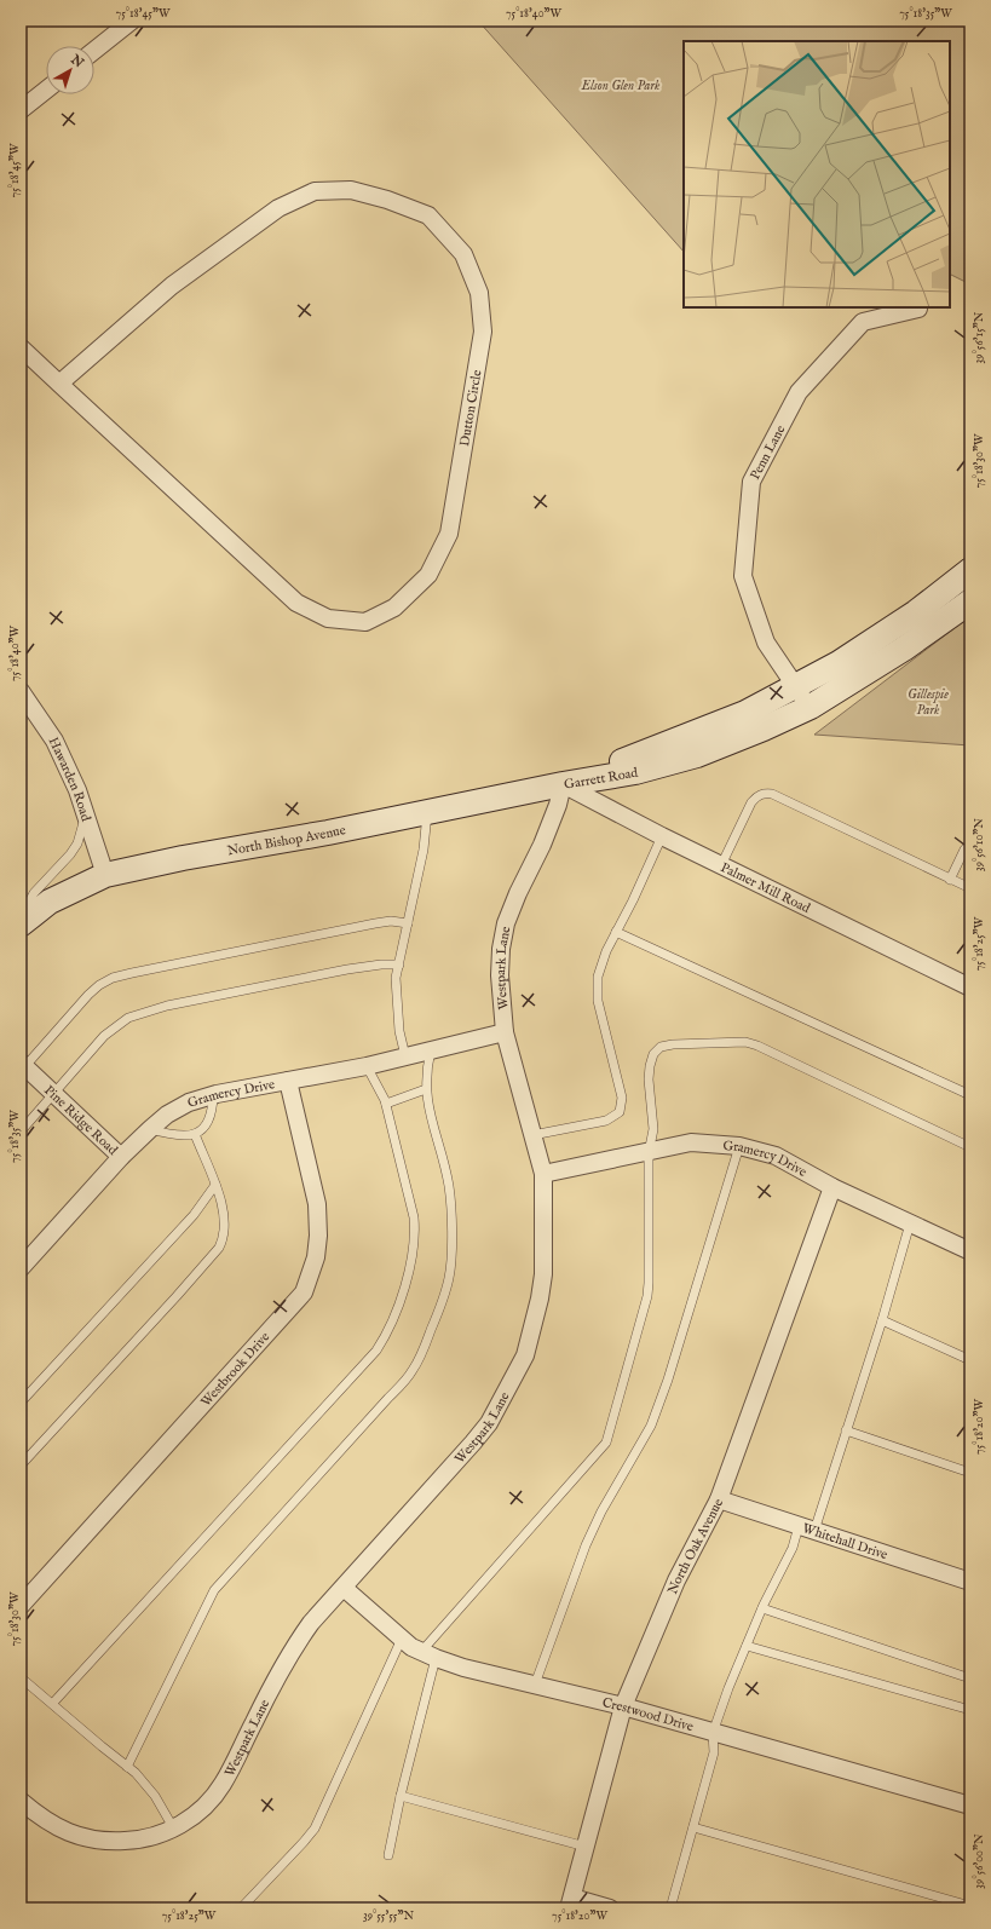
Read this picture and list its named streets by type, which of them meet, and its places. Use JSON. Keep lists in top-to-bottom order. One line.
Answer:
{"streets":{"main road":["Garrett Road","North Bishop Avenue"],"street":["Dutton Circle","Penn Lane","Hawarden Road","Palmer Mill Road","Westpark Lane","Gramercy Drive","Pine Ridge Road","Westbrook Drive","Whitehall Drive","North Oak Avenue","Crestwood Drive"]},"crossings":[["Penn Lane","Garrett Road"],["Garrett Road","North Bishop Avenue"],["Garrett Road","Palmer Mill Road"],["Garrett Road","Westpark Lane"],["Hawarden Road","North Bishop Avenue"],["North Bishop Avenue","Palmer Mill Road"],["North Bishop Avenue","Westpark Lane"],["Palmer Mill Road","Westpark Lane"],["Westpark Lane","Gramercy Drive"],["Westpark Lane","Crestwood Drive"],["Gramercy Drive","Pine Ridge Road"],["Gramercy Drive","Westbrook Drive"],["Gramercy Drive","North Oak Avenue"],["Whitehall Drive","North Oak Avenue"],["North Oak Avenue","Crestwood Drive"]],"parks":["Elson Glen Park","Gillespie Park"],"north":"top right","coordinates":["75°18'45\"W","75°18'40\"W","75°18'35\"W","39°56'15\"N","75°18'30\"W","39°56'10\"N","75°18'25\"W","75°18'20\"W","39°56'00\"N","39°55'55\"N"]}
